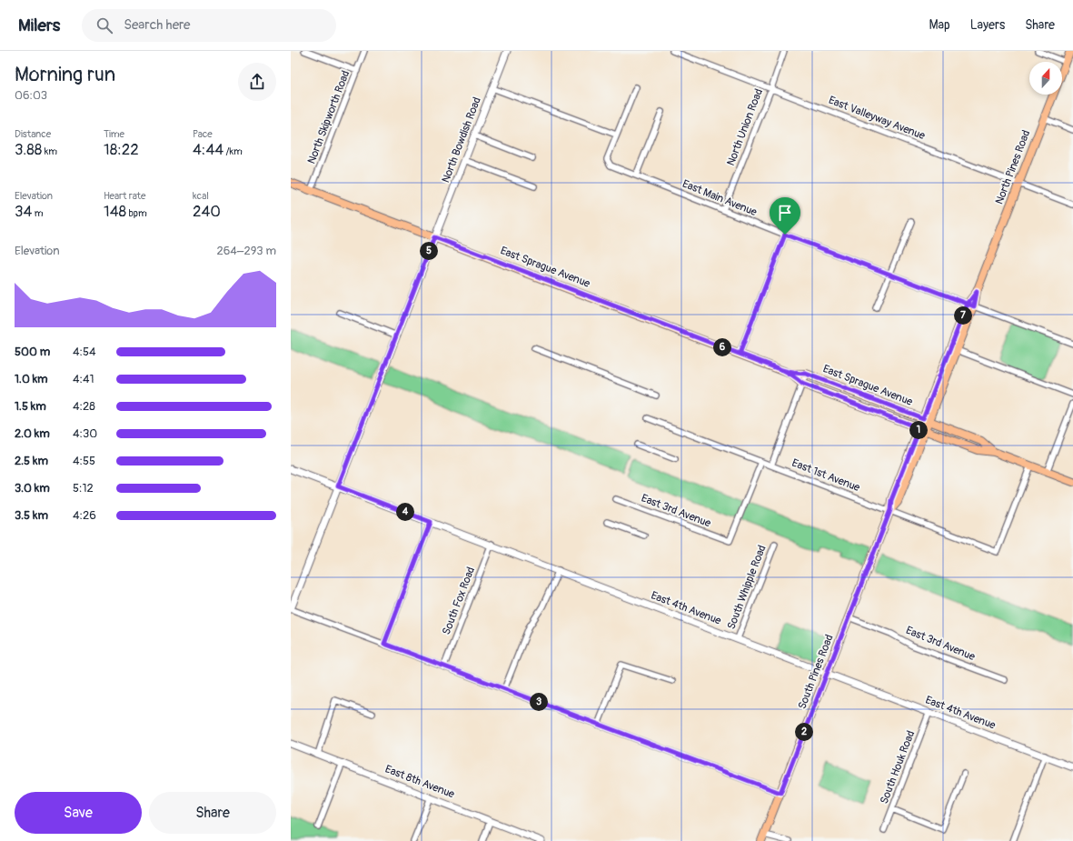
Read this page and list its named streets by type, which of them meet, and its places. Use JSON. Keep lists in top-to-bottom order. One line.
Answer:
{"streets":{"main road":["North Pines Road","East Sprague Avenue","South Pines Road"],"street":["North Skipworth Road","East Valleyway Avenue","North Union Road","North Bowdish Road","East Main Avenue","East 1st Avenue","East 3rd Avenue","South Whipple Road","South Fox Road","East 4th Avenue","South Houk Road","East 8th Avenue"]},"crossings":[["North Skipworth Road","East Sprague Avenue"],["East Valleyway Avenue","North Union Road"],["East Valleyway Avenue","North Pines Road"],["North Union Road","East Main Avenue"],["North Bowdish Road","East Sprague Avenue"],["North Bowdish Road","East 4th Avenue"],["North Pines Road","East Main Avenue"],["North Pines Road","East Sprague Avenue"],["North Pines Road","South Pines Road"],["East Sprague Avenue","East 1st Avenue"],["East Sprague Avenue","South Pines Road"],["East 1st Avenue","East 3rd Avenue"],["East 1st Avenue","South Pines Road"],["East 3rd Avenue","South Pines Road"],["South Whipple Road","East 4th Avenue"],["South Fox Road","East 4th Avenue"],["East 4th Avenue","South Pines Road"],["East 4th Avenue","South Houk Road"]],"north":"top","page":{"header":"Milers","search":"Search here","nav":["Map","Layers","Share"],"heading":["Morning run","06:03"],"stats":[["Distance","3.88 km"],["Time","18:22"],["Pace","4:44 /km"],["Elevation","34 m"],["Heart rate","148 bpm"],["kcal","240"]],"chart":["Elevation","264–293 m"],"pins":["5","7","6","1","4","3","2"],"list":[{"name":"500 m","note":"4:54"},{"name":"1.0 km","note":"4:41"},{"name":"1.5 km","note":"4:28"},{"name":"2.0 km","note":"4:30"},{"name":"2.5 km","note":"4:55"},{"name":"3.0 km","note":"5:12"},{"name":"3.5 km","note":"4:26"}],"buttons":["Save","Share"]}}
